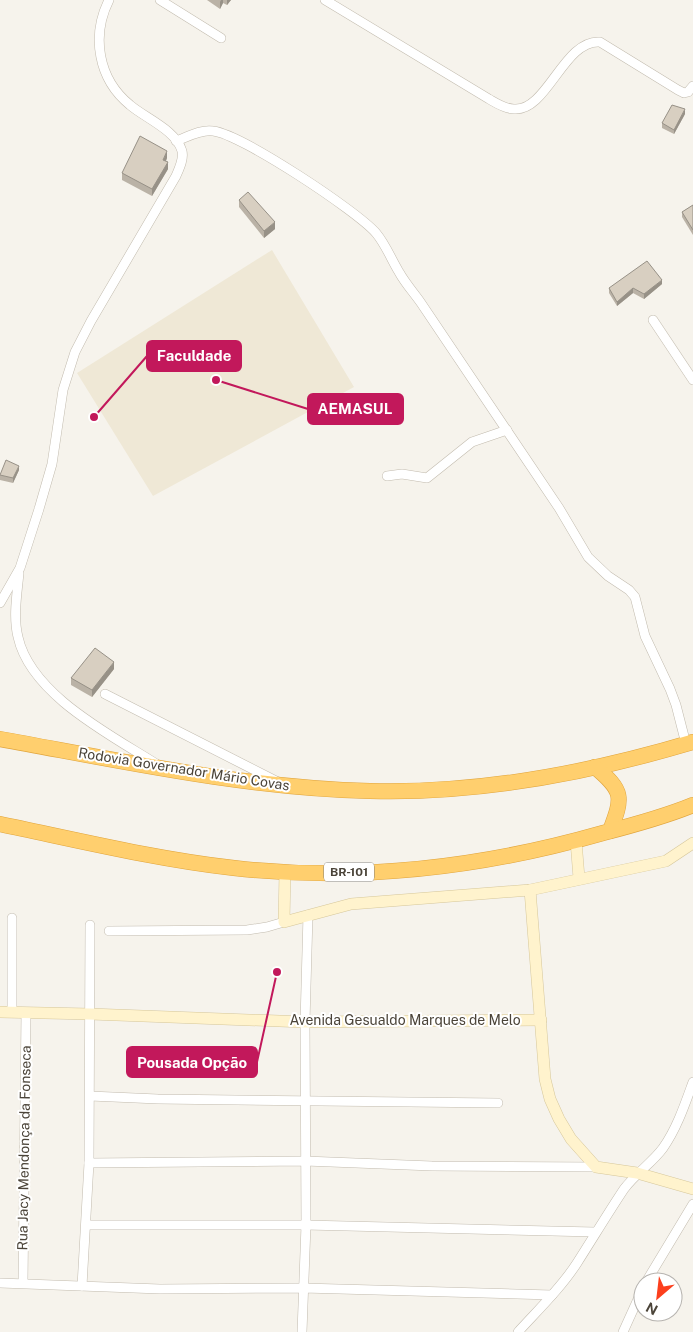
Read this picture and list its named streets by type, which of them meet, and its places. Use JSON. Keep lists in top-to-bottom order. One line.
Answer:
{"streets":{"highway":["Rodovia Governador Mário Covas","BR-101"],"street":["Avenida Gesualdo Marques de Melo","Rua Jacy Mendonça da Fonseca"]},"crossings":[["Avenida Gesualdo Marques de Melo","Rua Jacy Mendonça da Fonseca"]],"places":["AEMASUL","Faculdade","Pousada Opção"],"north":"bottom left"}
